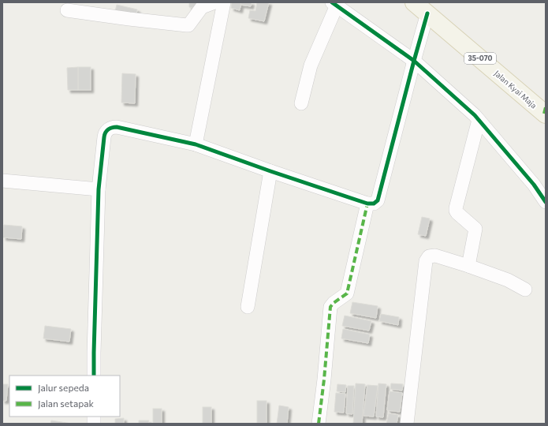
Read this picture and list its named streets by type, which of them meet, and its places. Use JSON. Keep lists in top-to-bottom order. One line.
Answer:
{"streets":{"main road":["35-070","Jalan Kyai Maja"]},"legend":["Jalur sepeda","Jalan setapak"]}
